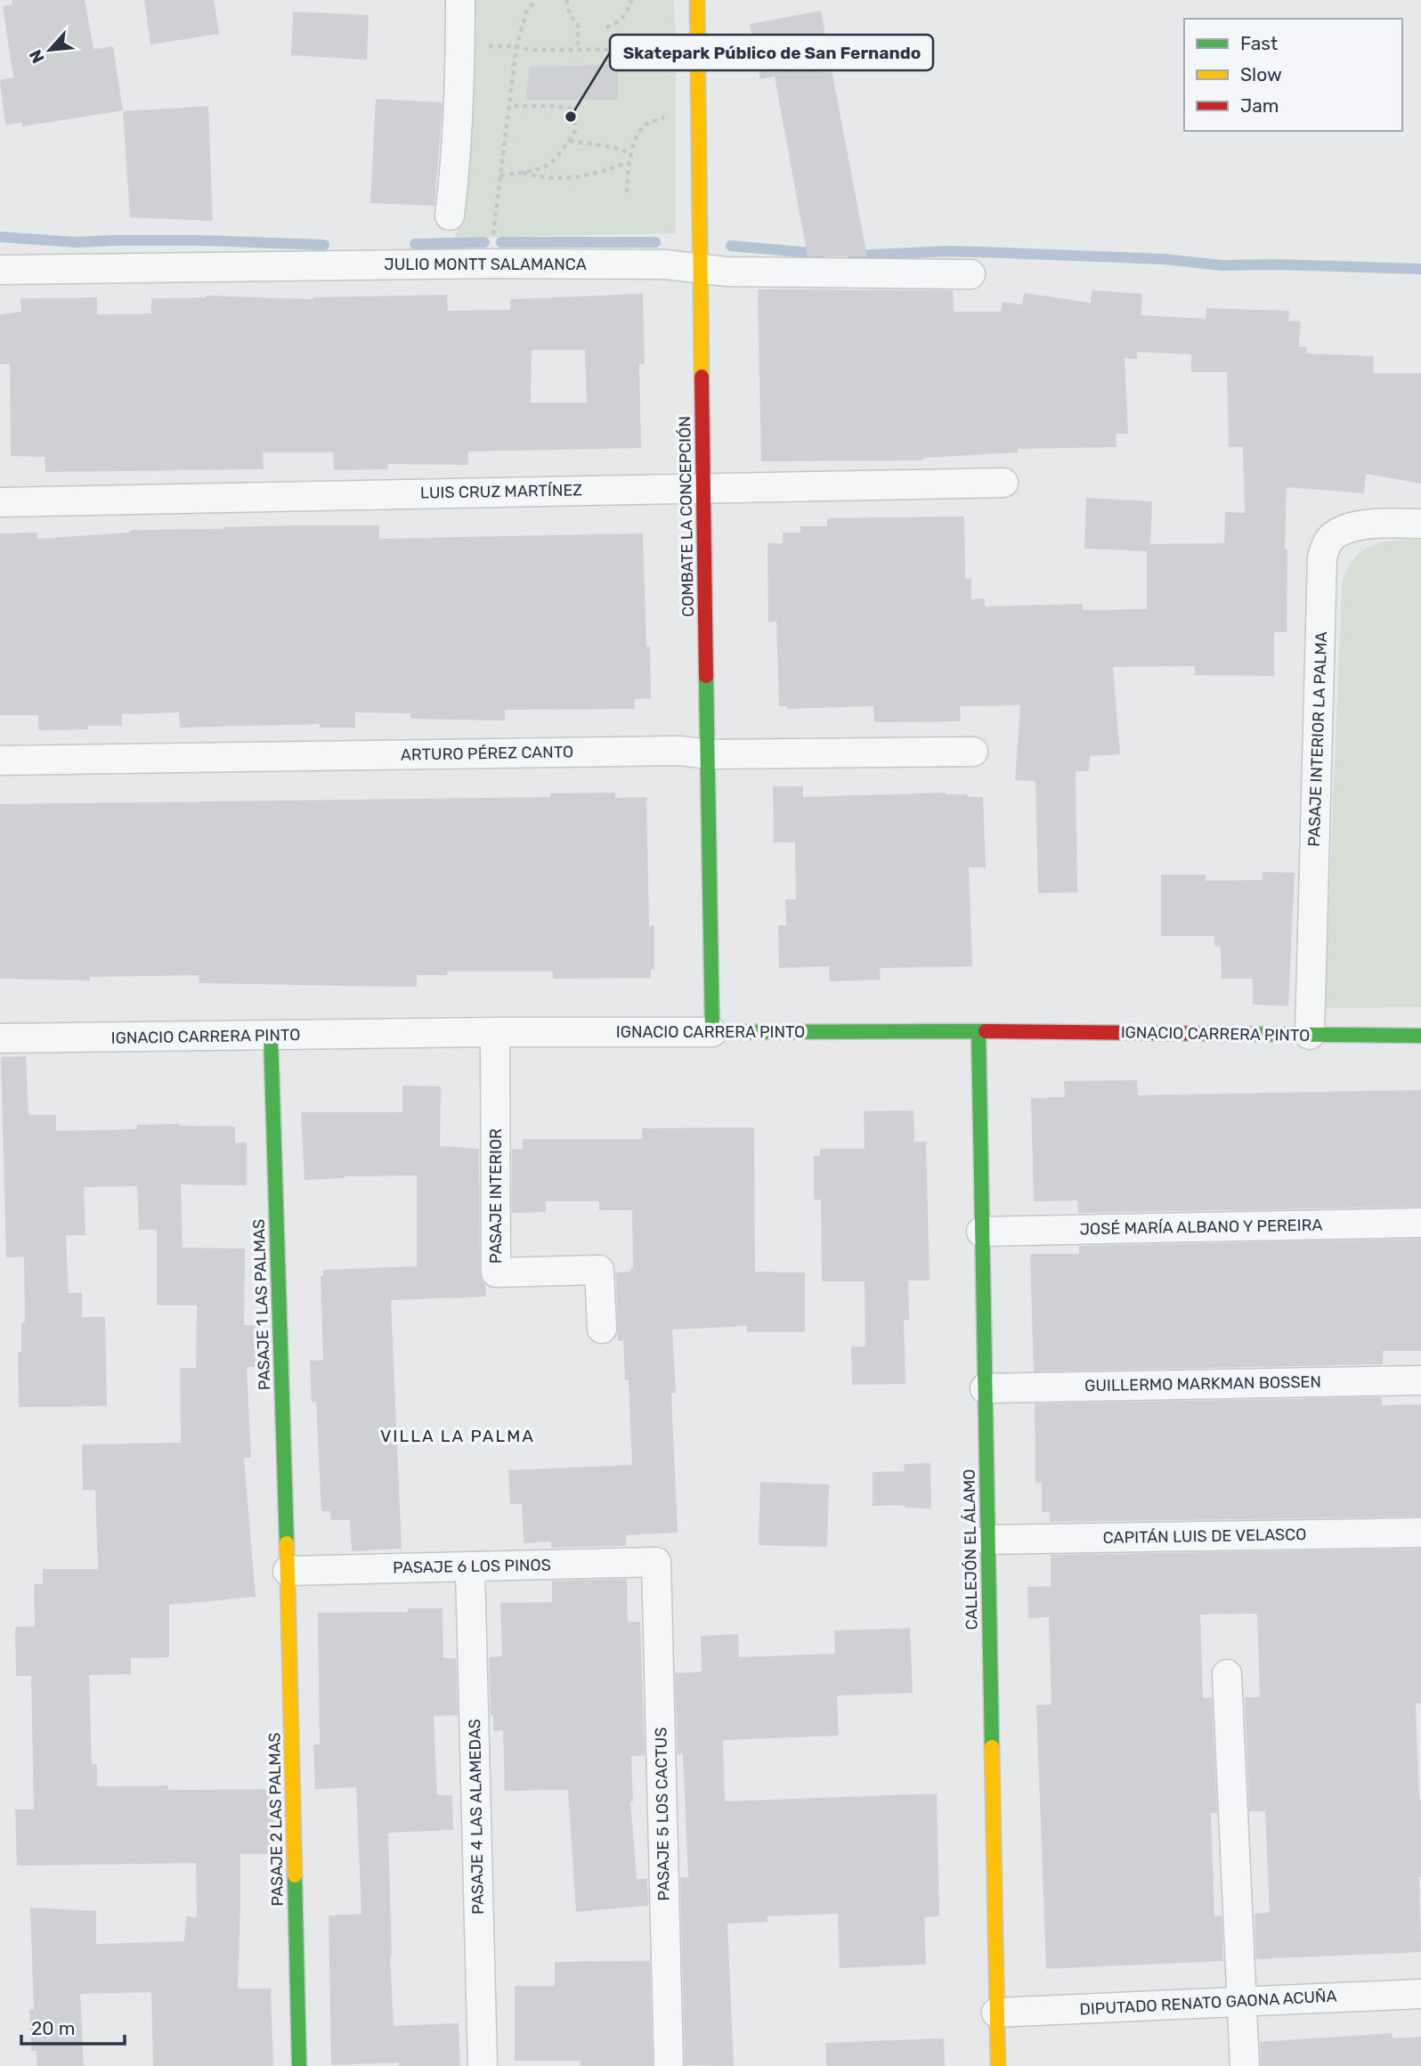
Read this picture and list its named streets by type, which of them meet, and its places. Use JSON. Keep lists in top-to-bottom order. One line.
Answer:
{"streets":{"street":["JULIO MONTT SALAMANCA","LUIS CRUZ MARTÍNEZ","COMBATE LA CONCEPCIÓN","PASAJE INTERIOR LA PALMA","ARTURO PÉREZ CANTO","IGNACIO CARRERA PINTO","PASAJE INTERIOR","JOSÉ MARÍA ALBANO Y PEREIRA","PASAJE 1 LAS PALMAS","GUILLERMO MARKMAN BOSSEN","CAPITÁN LUIS DE VELASCO","CALLEJÓN EL ÁLAMO","PASAJE 6 LOS PINOS","PASAJE 5 LOS CACTUS","PASAJE 4 LAS ALAMEDAS","PASAJE 2 LAS PALMAS","DIPUTADO RENATO GAONA ACUÑA"]},"crossings":[["JULIO MONTT SALAMANCA","COMBATE LA CONCEPCIÓN"],["LUIS CRUZ MARTÍNEZ","COMBATE LA CONCEPCIÓN"],["COMBATE LA CONCEPCIÓN","ARTURO PÉREZ CANTO"],["COMBATE LA CONCEPCIÓN","IGNACIO CARRERA PINTO"],["PASAJE INTERIOR LA PALMA","IGNACIO CARRERA PINTO"],["IGNACIO CARRERA PINTO","PASAJE INTERIOR"],["IGNACIO CARRERA PINTO","PASAJE 1 LAS PALMAS"],["IGNACIO CARRERA PINTO","CALLEJÓN EL ÁLAMO"],["JOSÉ MARÍA ALBANO Y PEREIRA","CALLEJÓN EL ÁLAMO"],["PASAJE 1 LAS PALMAS","PASAJE 6 LOS PINOS"],["PASAJE 1 LAS PALMAS","PASAJE 2 LAS PALMAS"],["GUILLERMO MARKMAN BOSSEN","CALLEJÓN EL ÁLAMO"],["CAPITÁN LUIS DE VELASCO","CALLEJÓN EL ÁLAMO"],["CALLEJÓN EL ÁLAMO","DIPUTADO RENATO GAONA ACUÑA"],["PASAJE 6 LOS PINOS","PASAJE 5 LOS CACTUS"],["PASAJE 6 LOS PINOS","PASAJE 4 LAS ALAMEDAS"],["PASAJE 6 LOS PINOS","PASAJE 2 LAS PALMAS"]],"districts":["VILLA LA PALMA"],"places":["Skatepark Público de San Fernando"],"legend":["Fast","Slow","Jam"],"scale_bar":"20 m","north":"bottom left"}
